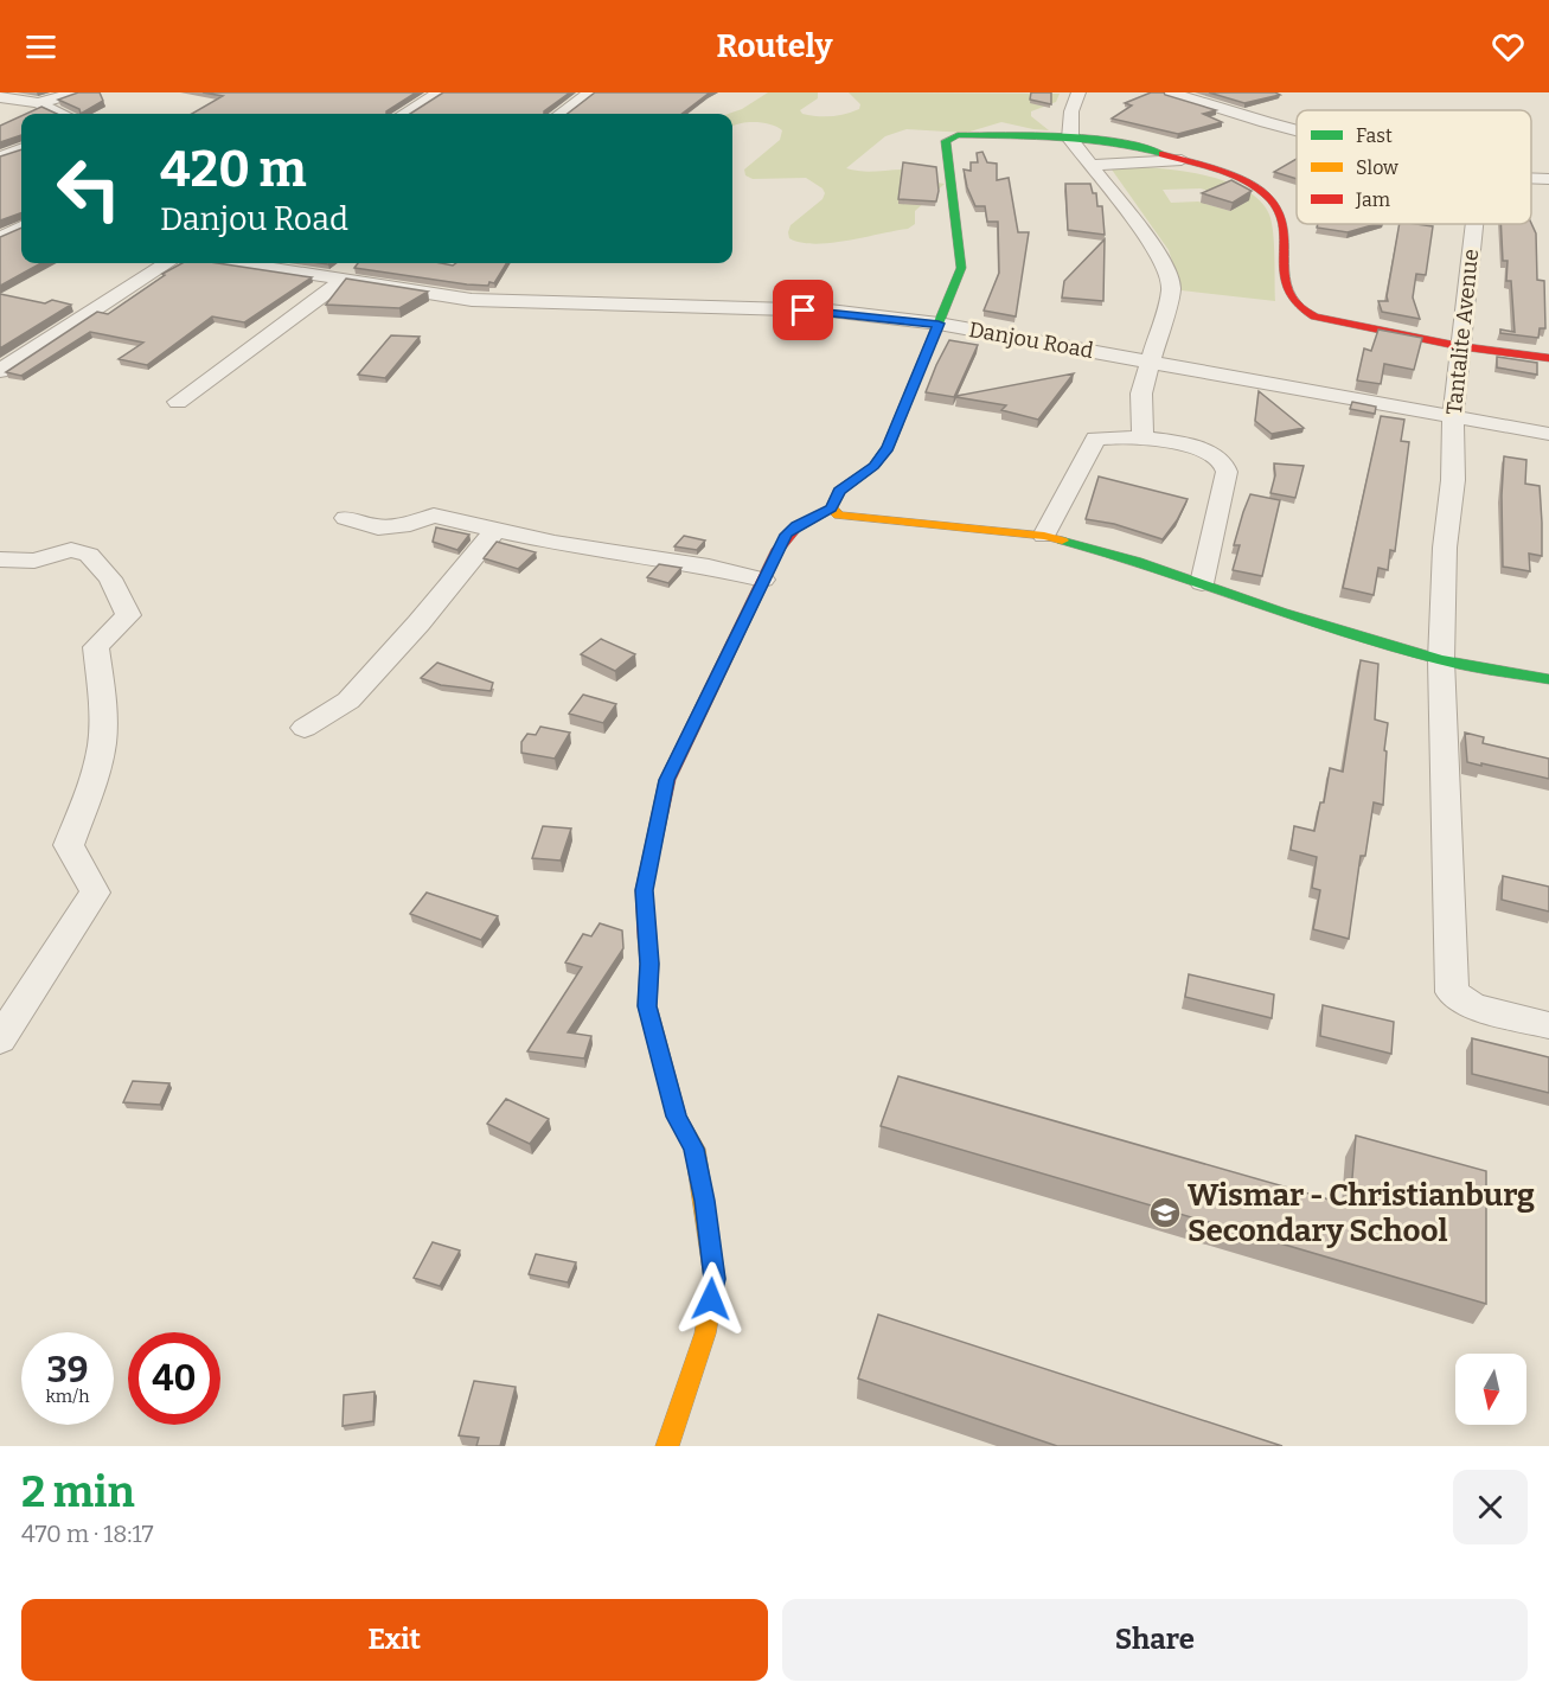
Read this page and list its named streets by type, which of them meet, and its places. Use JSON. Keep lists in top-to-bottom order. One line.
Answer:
{"streets":{"street":["Tantalite Avenue","Danjou Road"]},"crossings":[["Tantalite Avenue","Danjou Road"]],"places":{"school or university":["Wismar - Christianburg Secondary School"]},"legend":["Fast","Slow","Jam"],"north":"bottom","page":{"header":"Routely","turn":["420 m","Danjou Road"],"speed":"39 km/h","limit":"40","heading":["2 min","470 m · 18:17"],"buttons":["Exit","Share"]}}
